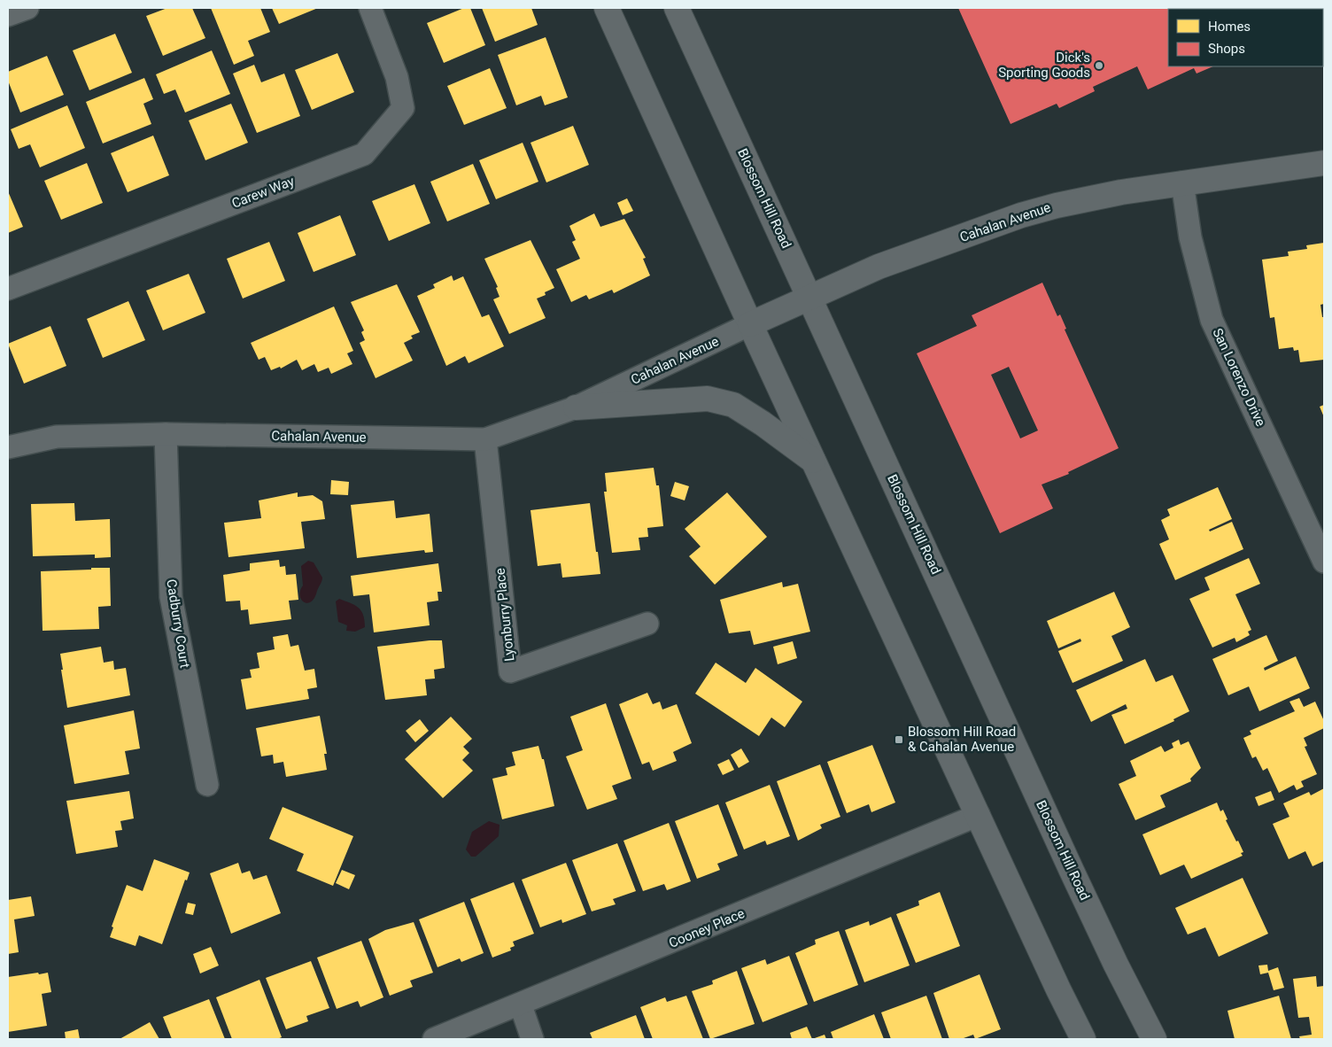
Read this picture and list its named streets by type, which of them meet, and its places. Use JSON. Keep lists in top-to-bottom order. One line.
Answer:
{"streets":{"main road":["Blossom Hill Road","Cahalan Avenue"],"street":["Carew Way","San Lorenzo Drive","Lyonburry Place","Cadburry Court","Cooney Place"]},"crossings":[["Blossom Hill Road","Cahalan Avenue"],["Cahalan Avenue","San Lorenzo Drive"],["Cahalan Avenue","Lyonburry Place"],["Cahalan Avenue","Cadburry Court"]],"places":{"other":["Dick's Sporting Goods"],"transit":["Blossom Hill Road & Cahalan Avenue"]},"legend":["Homes","Shops"]}
